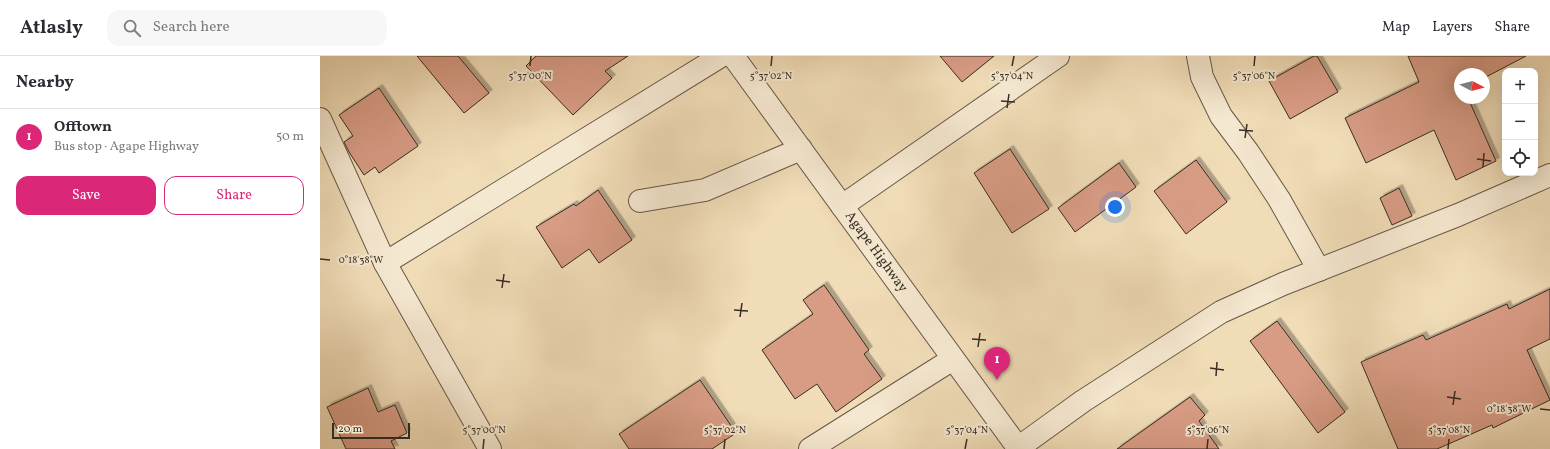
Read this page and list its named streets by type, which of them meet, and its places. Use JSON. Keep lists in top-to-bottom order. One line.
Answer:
{"streets":{"street":["Agape Highway"]},"scale_bar":"20 m","north":"right","page":{"header":"Atlasly","search":"Search here","nav":["Map","Layers","Share"],"heading":"Nearby","map_buttons":["+","−"],"list":[{"mark":"1","name":"Offtown","note":"Bus stop · Agape Highway","value":"50 m"}],"buttons":["Save","Share"],"pins":"1","scale":"20 m"},"coordinates":["5°37'00\"N","5°37'02\"N","5°37'04\"N","5°37'06\"N","0°18'38\"W","5°37'08\"N"]}
